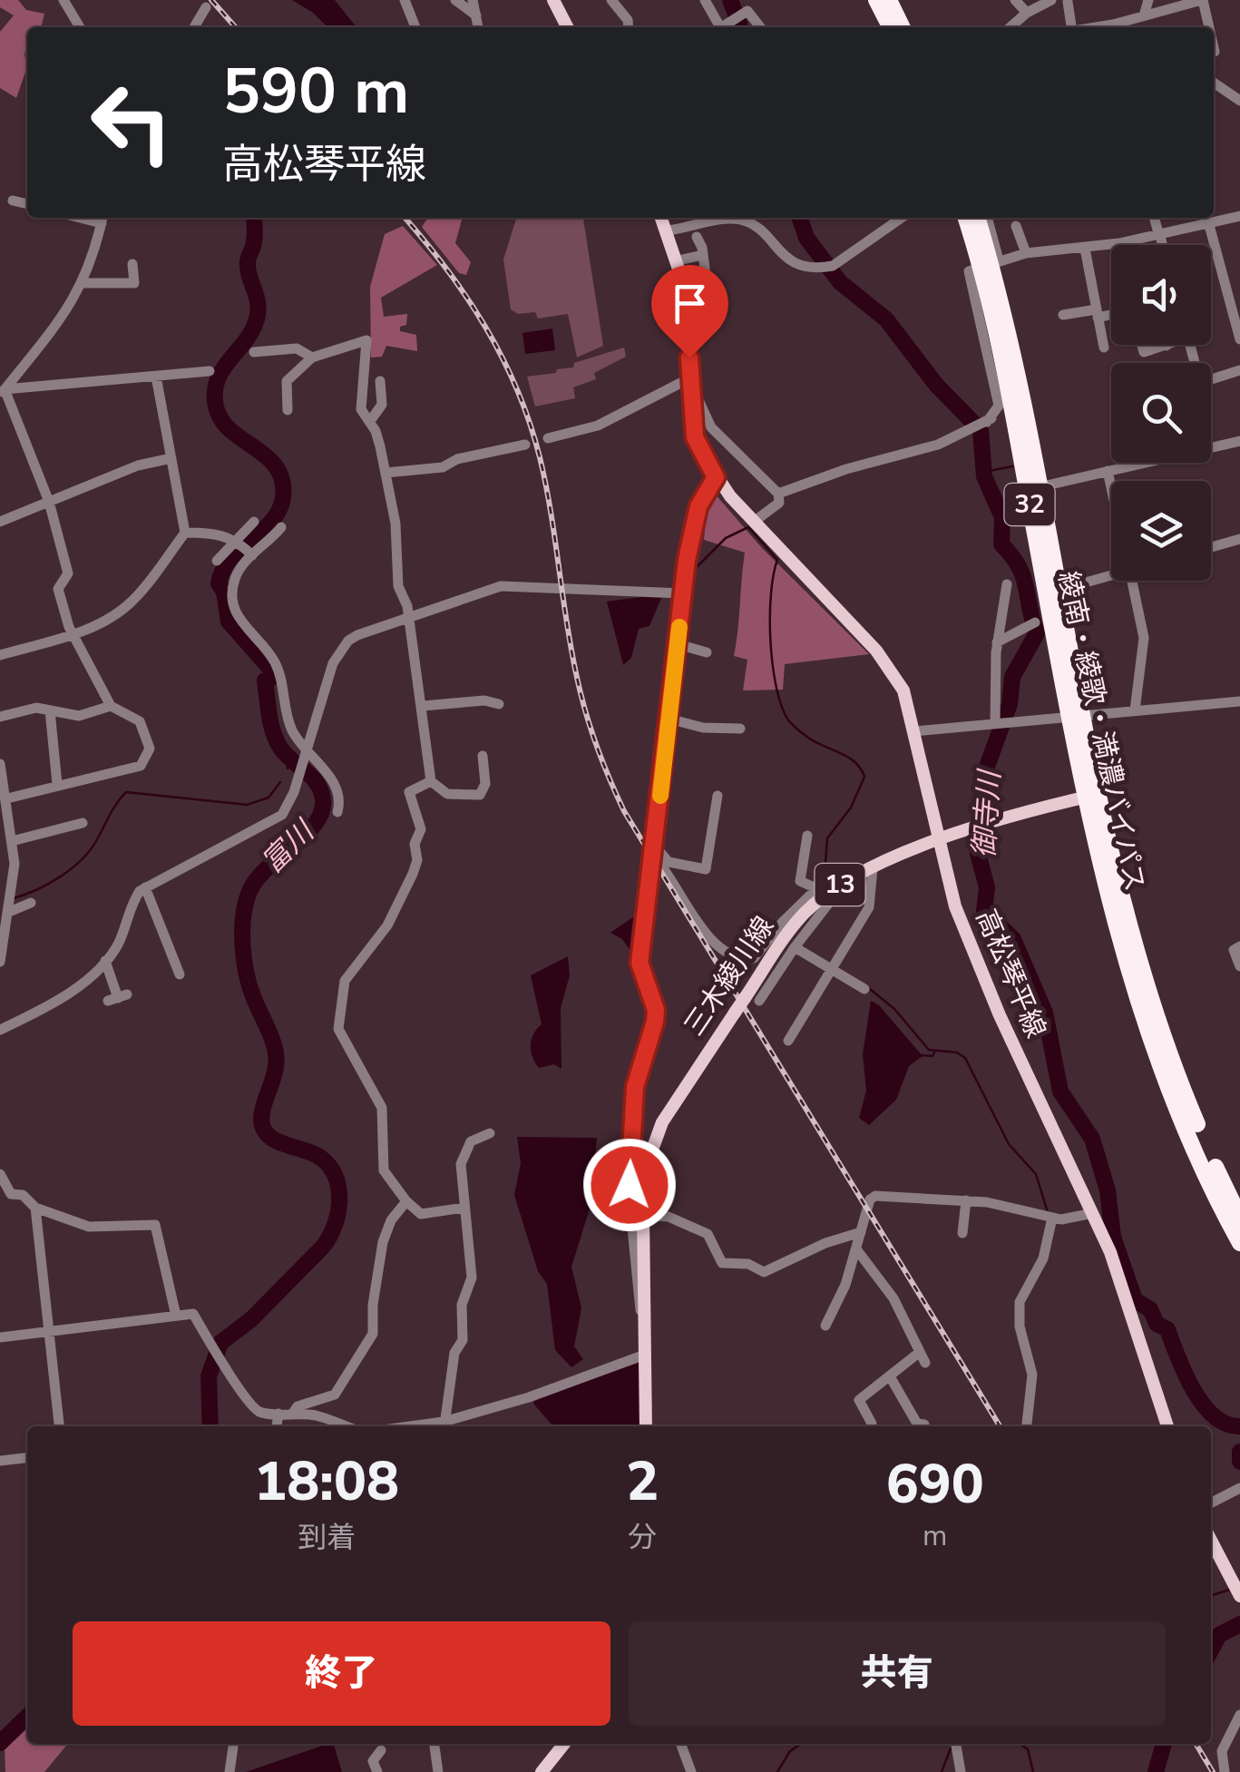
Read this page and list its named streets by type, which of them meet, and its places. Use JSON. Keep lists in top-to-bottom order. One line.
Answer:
{"streets":{"highway":["32","綾南・綾歌・満濃バイパス"],"main road":["13","高松琴平線","三木綾川線"]},"crossings":[["綾南・綾歌・満濃バイパス","三木綾川線"],["高松琴平線","三木綾川線"]],"water":["御寺川","富川"],"page":{"turn":["590 m","高松琴平線"],"eta":["18:08","到着","2","分","690","m"],"buttons":["終了","共有"]}}
